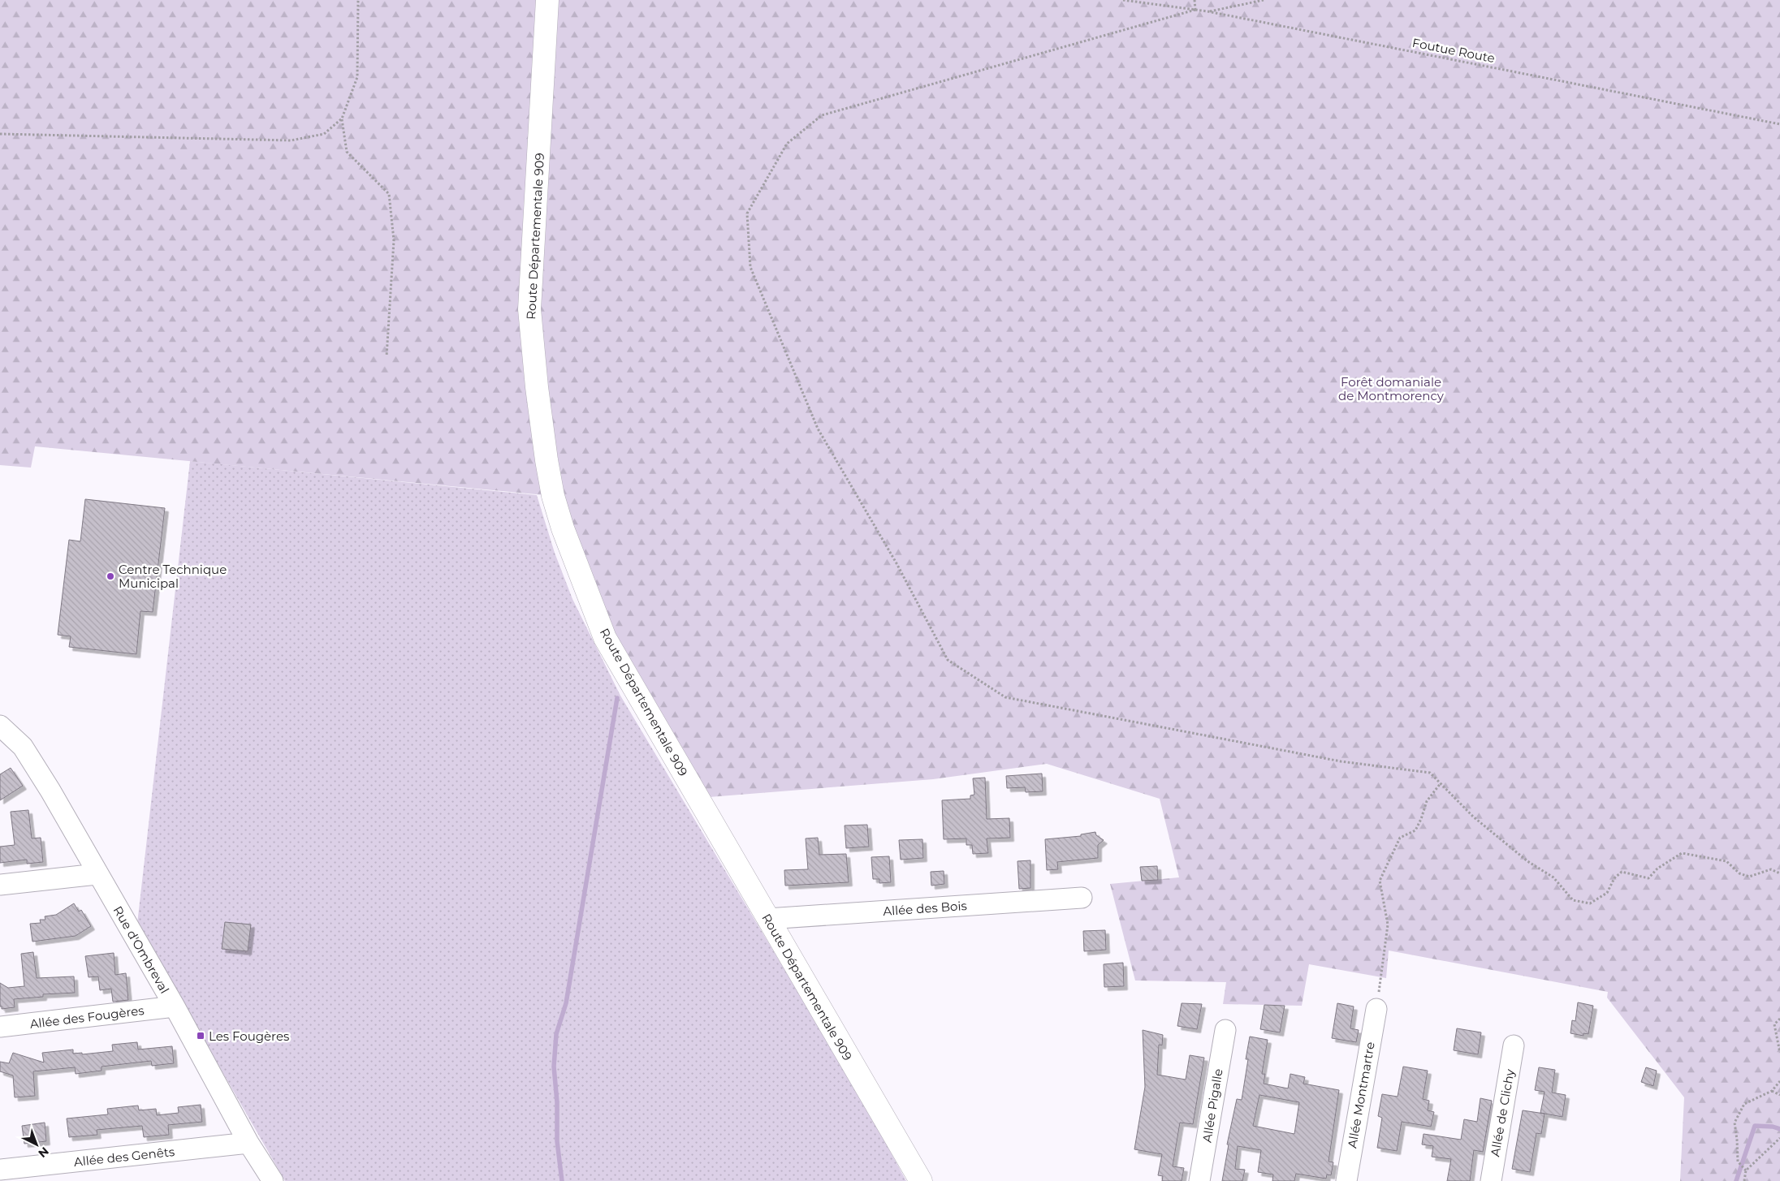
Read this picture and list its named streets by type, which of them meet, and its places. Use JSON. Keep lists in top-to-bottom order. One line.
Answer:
{"streets":{"main road":["Route Départementale 909"],"street":["Allée des Bois","Rue d'Ombreval","Allée des Fougères","Allée Montmartre","Allée Pigalle","Allée de Clichy","Allée des Genêts"],"path":["Foutue Route"]},"crossings":[["Route Départementale 909","Allée des Bois"],["Rue d'Ombreval","Allée des Fougères"],["Rue d'Ombreval","Allée des Genêts"]],"parks":["Forêt domaniale de Montmorency"],"places":{"other":["Centre Technique Municipal"],"transit":["Les Fougères"]},"north":"bottom right"}
